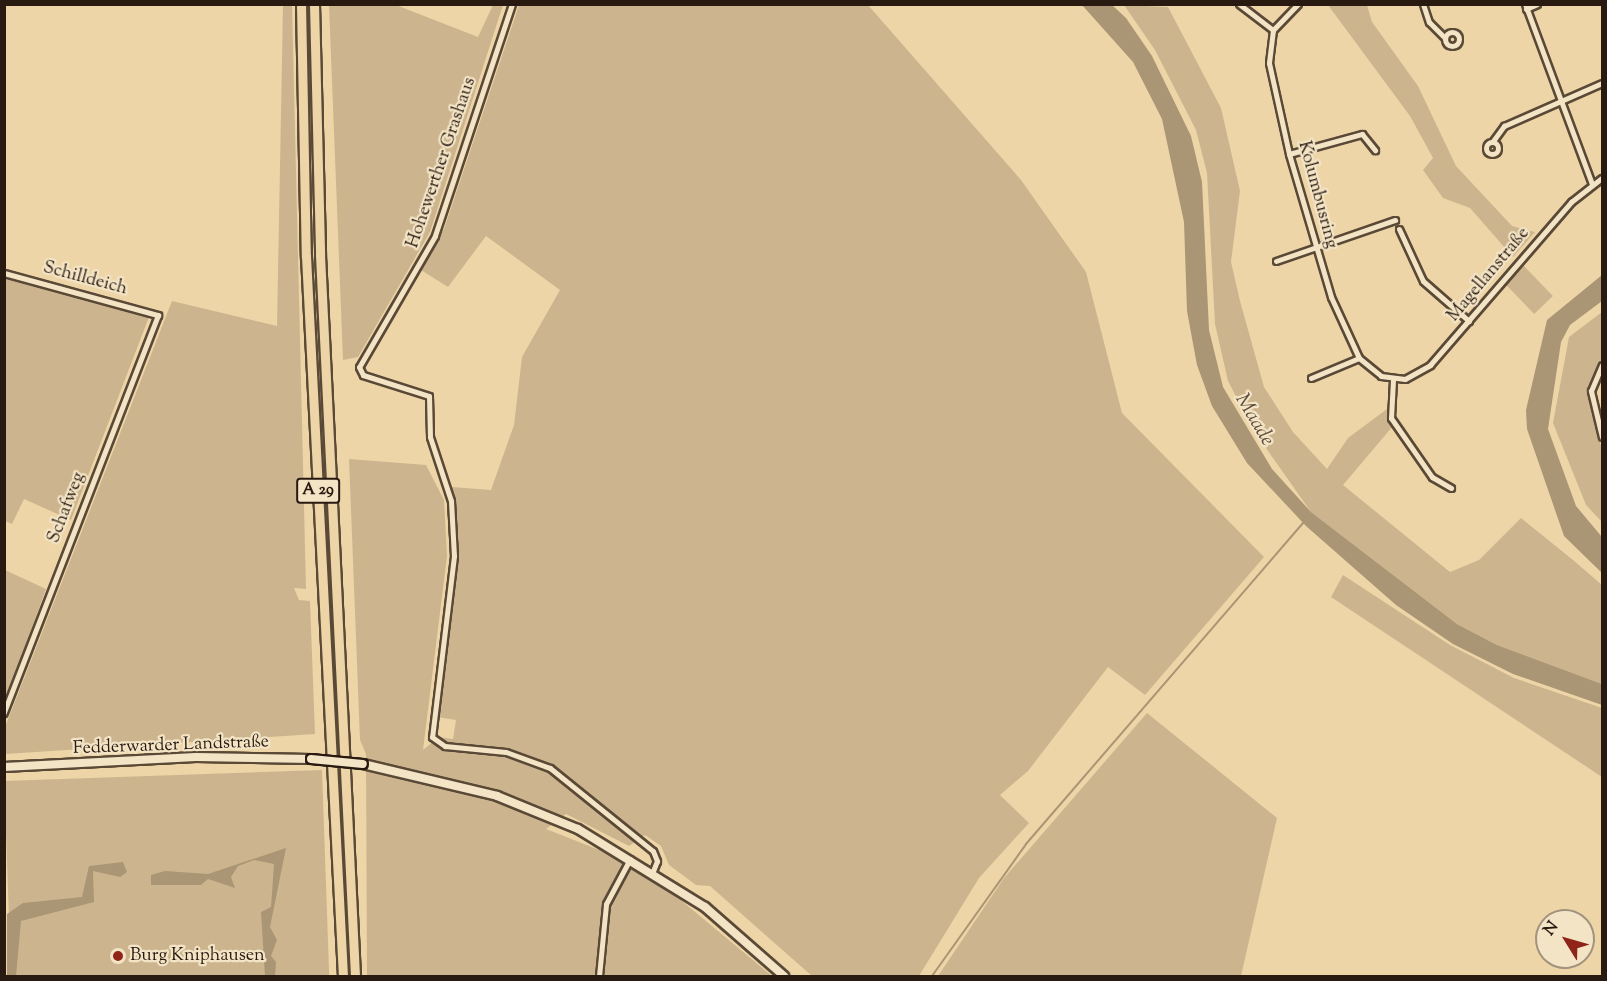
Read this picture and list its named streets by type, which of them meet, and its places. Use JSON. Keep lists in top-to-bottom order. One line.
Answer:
{"streets":{"highway":["A 29"],"street":["Hohewerther Grashaus","Kolumbusring","Magellanstraße","Schilldeich","Schafweg","Fedderwarder Landstraße"]},"crossings":[["Hohewerther Grashaus","Fedderwarder Landstraße"],["Schilldeich","Schafweg"]],"water":["Maade"],"places":["Burg Kniphausen"],"north":"top left"}
